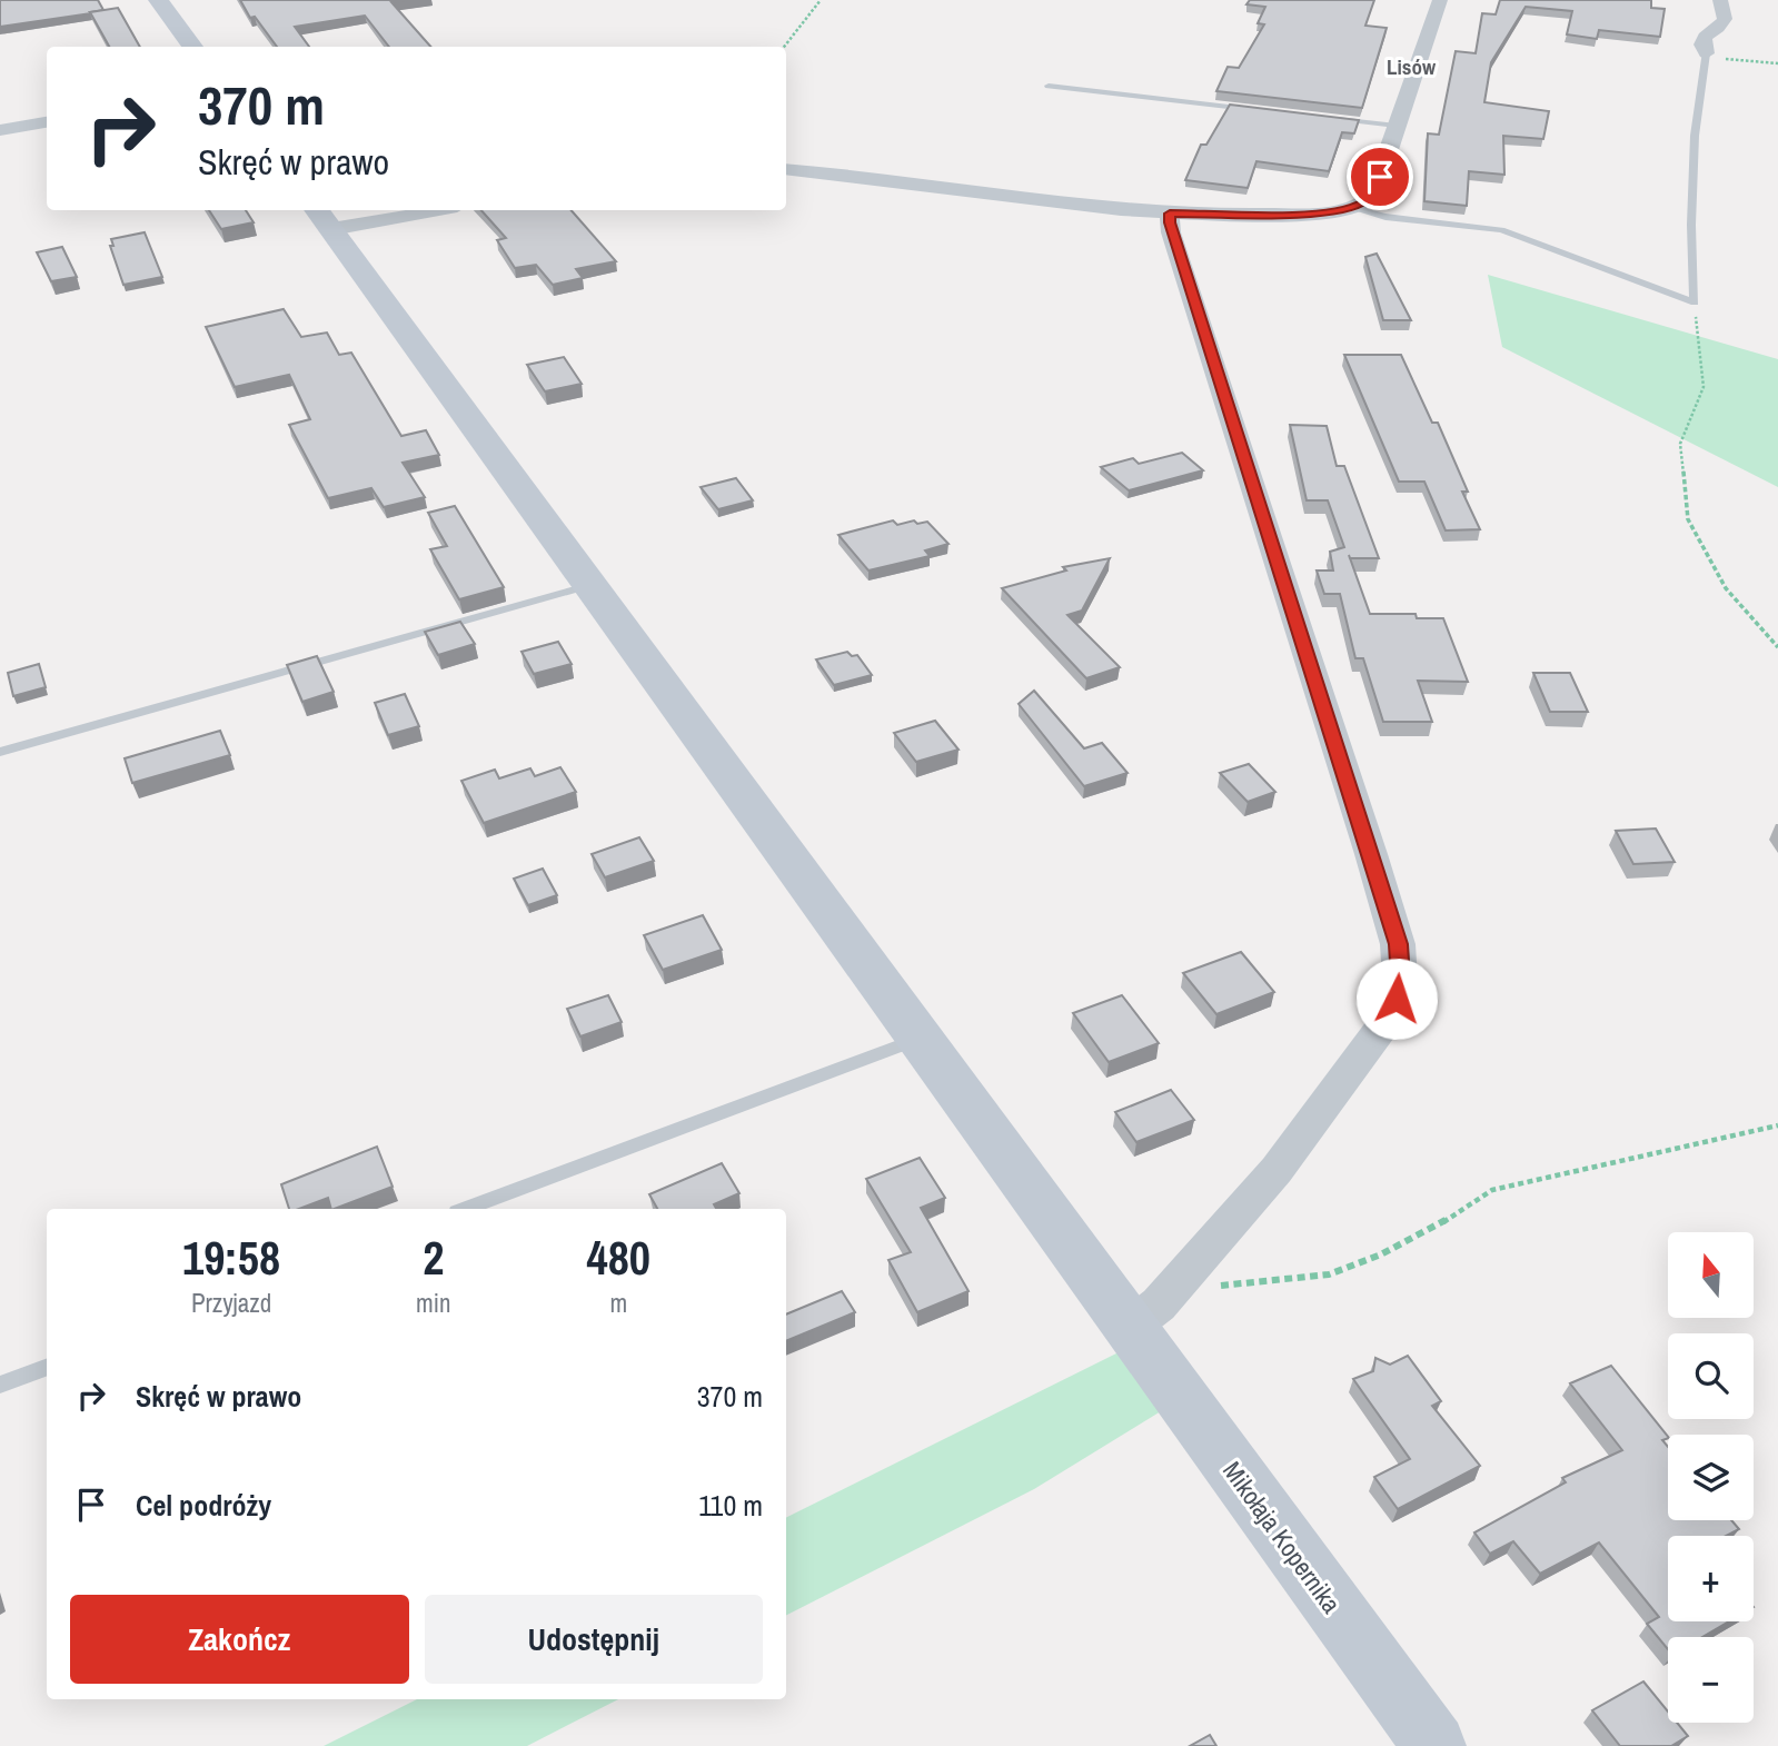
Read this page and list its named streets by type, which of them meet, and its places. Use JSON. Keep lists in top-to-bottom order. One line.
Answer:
{"streets":{"street":["Mikołaja Kopernika"]},"districts":["Lisów"],"north":"top","page":{"turn":["370 m","Skręć w prawo"],"eta":["19:58","Przyjazd","2","min","480","m"],"map_buttons":["+","−"],"list":[{"name":"Skręć w prawo","value":"370 m"},{"name":"Cel podróży","value":"110 m"}],"buttons":["Zakończ","Udostępnij"]}}
